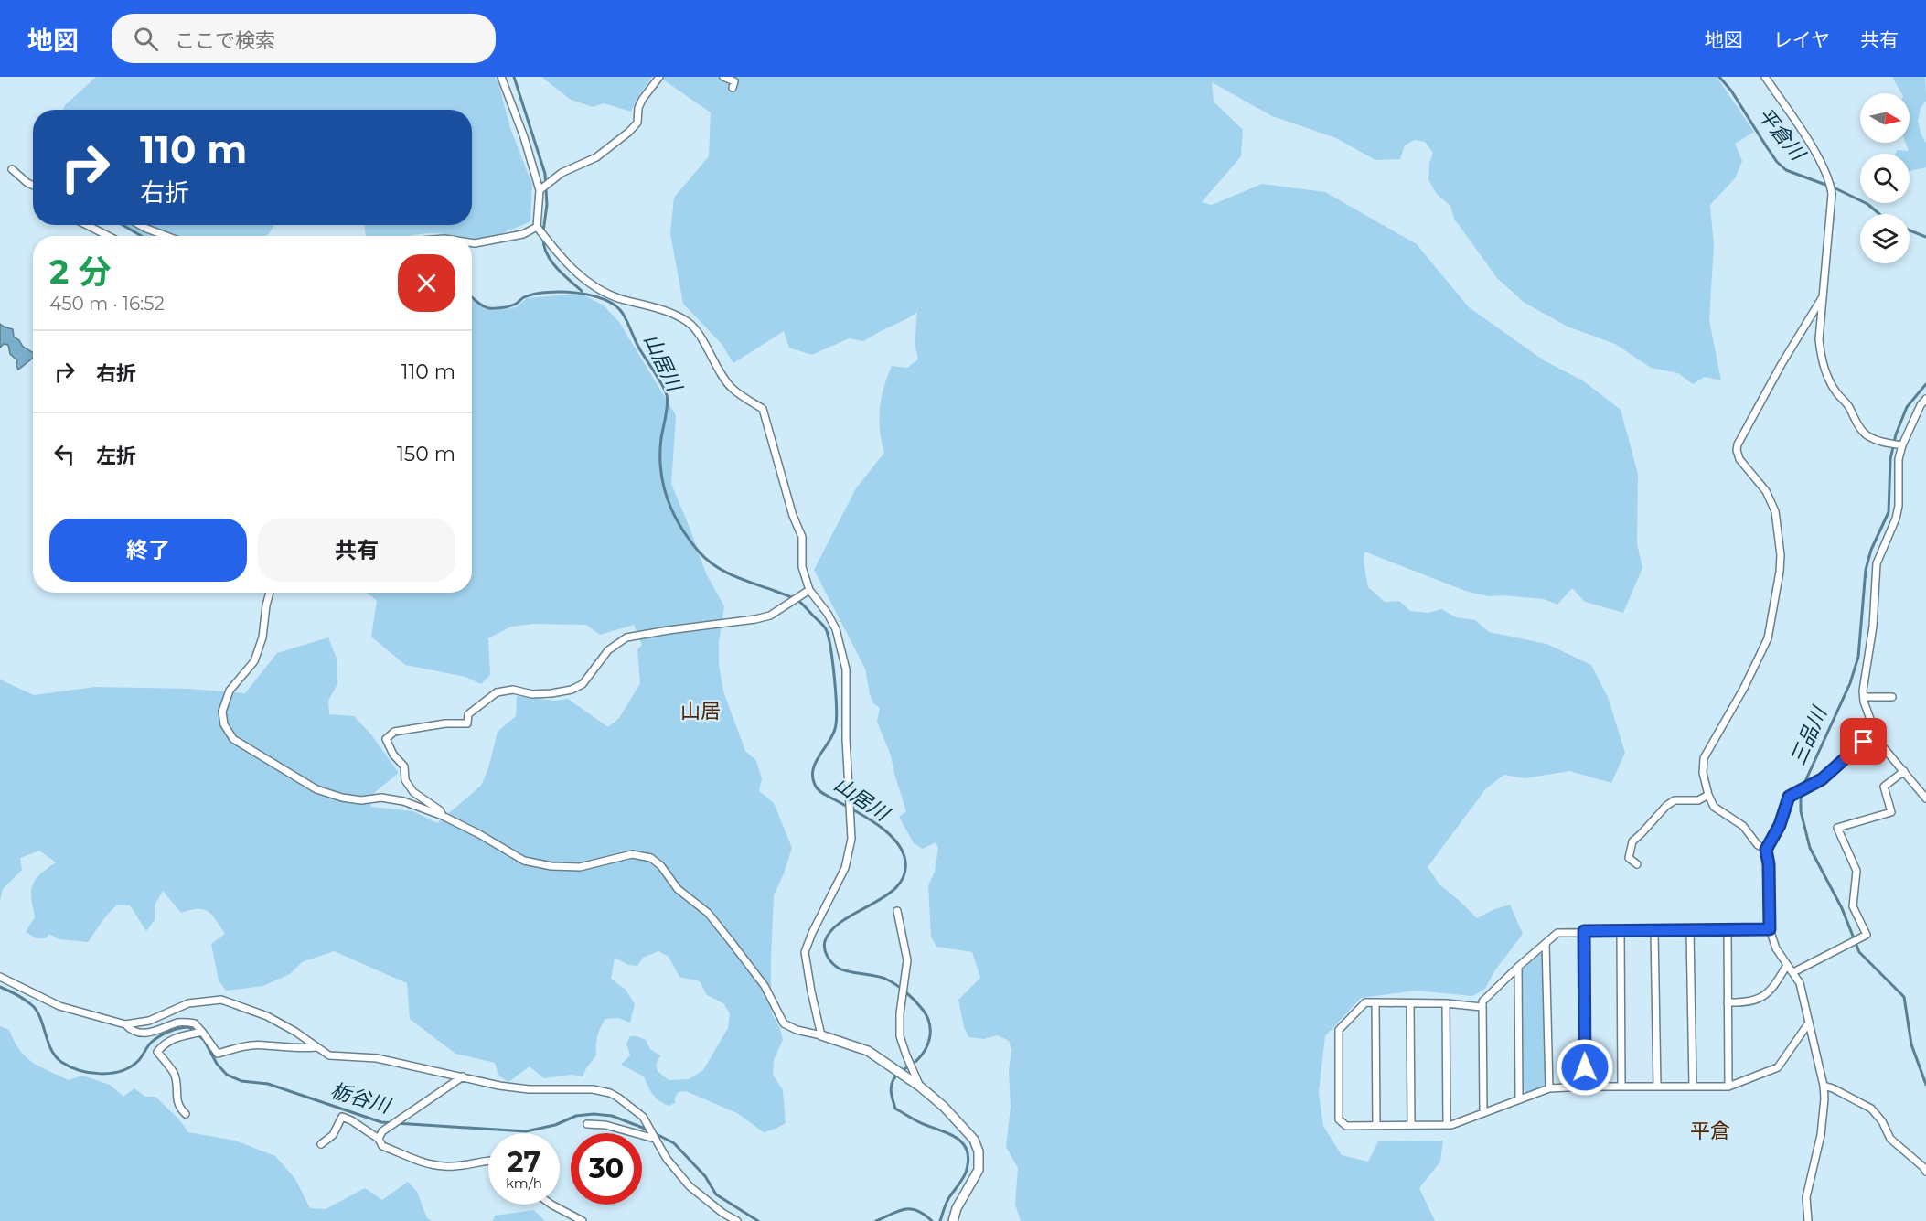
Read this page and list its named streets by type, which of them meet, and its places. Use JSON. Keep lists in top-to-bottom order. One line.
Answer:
{"districts":["山居","平倉"],"water":["平倉川","山居川","三品川","栃谷川"],"north":"right","page":{"header":"地図","search":"ここで検索","nav":["地図","レイヤ","共有"],"turn":["110 m","右折"],"heading":["2 分","450 m · 16:52"],"list":[{"name":"右折","value":"110 m"},{"name":"左折","value":"150 m"}],"buttons":["終了","共有"],"speed":"27 km/h","limit":"30"}}
